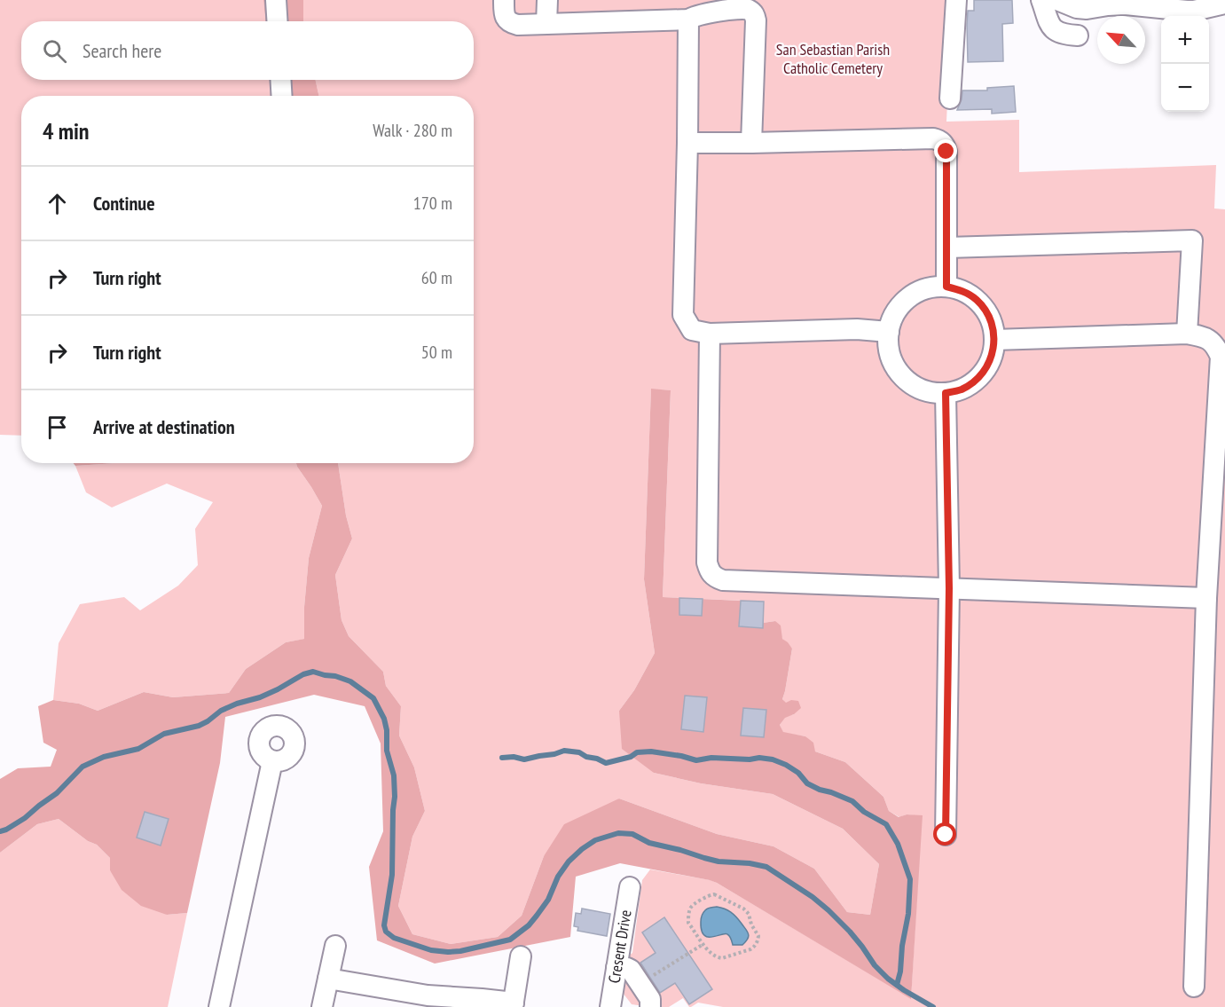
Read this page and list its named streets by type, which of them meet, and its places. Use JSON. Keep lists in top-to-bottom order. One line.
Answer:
{"streets":{"street":["Cresent Drive"]},"parks":["San Sebastian Parish Catholic Cemetery"],"north":"top left","page":{"map_buttons":["+","−"],"search":"Search here","heading":["4 min","Walk · 280 m"],"list":[["Continue","170 m"],["Turn right","60 m"],["Turn right","50 m"],"Arrive at destination"]}}
